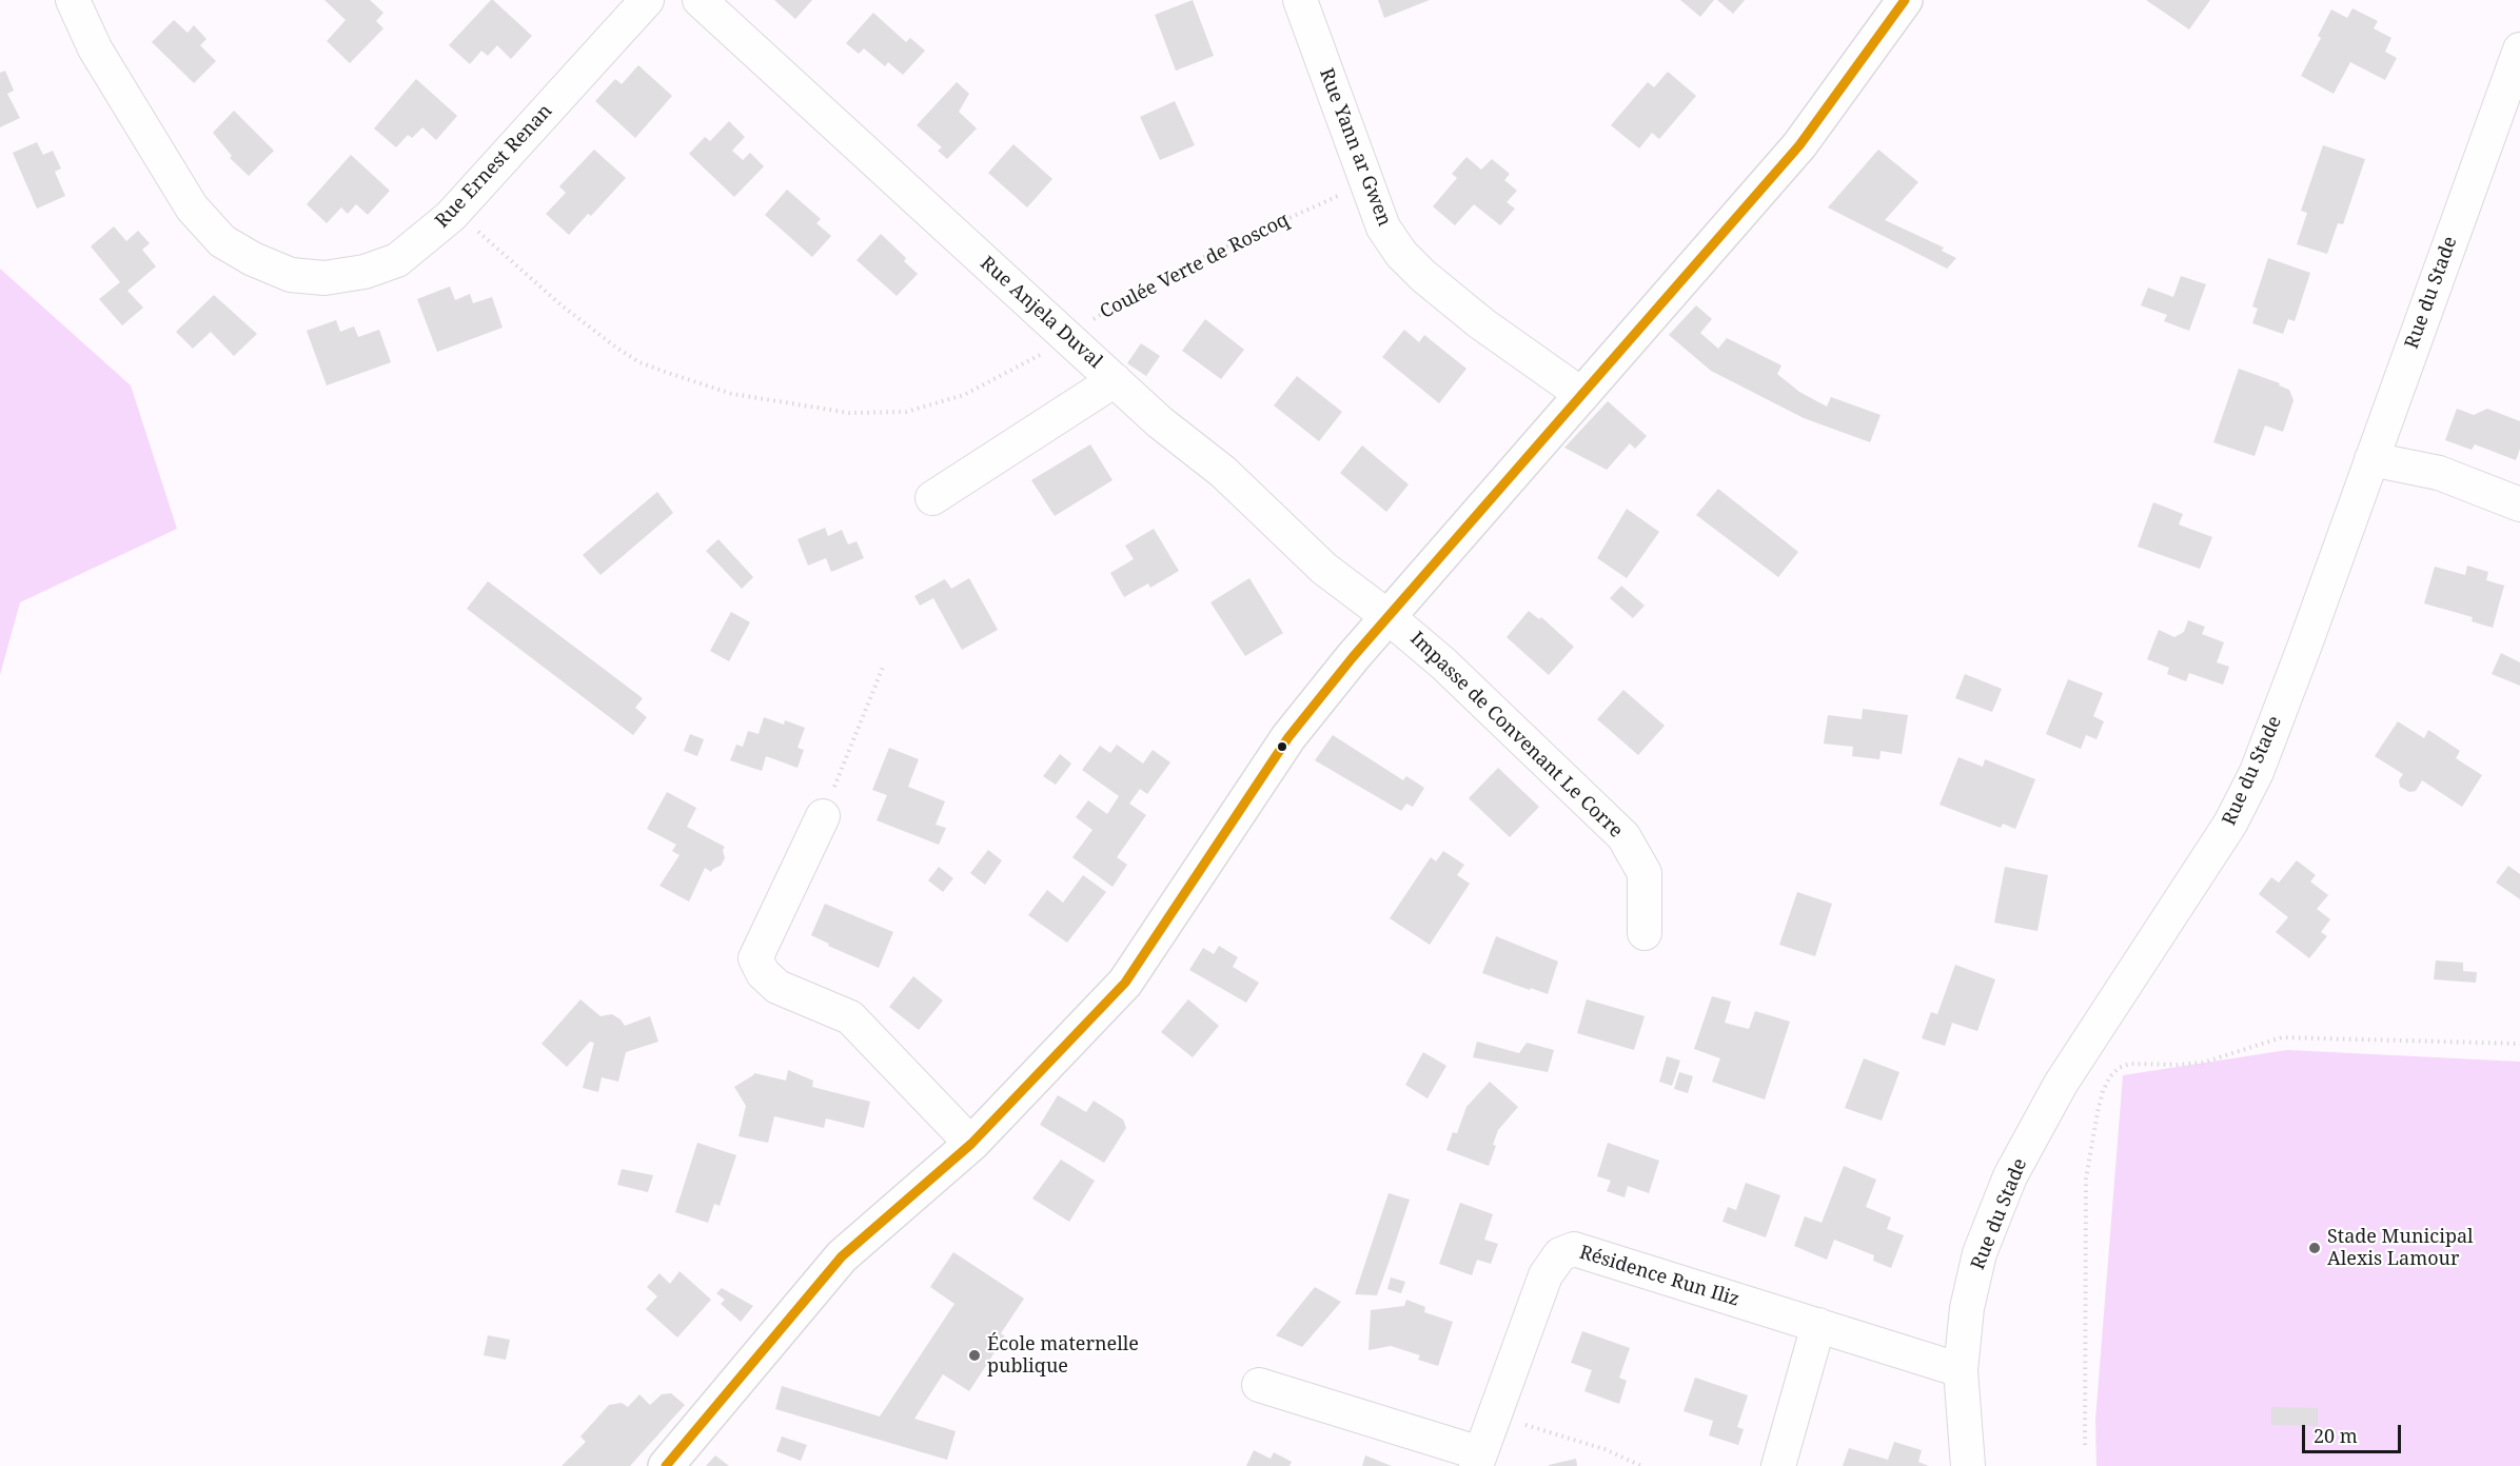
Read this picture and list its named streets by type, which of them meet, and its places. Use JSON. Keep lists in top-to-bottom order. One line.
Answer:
{"streets":{"street":["Rue Yann ar Gwen","Rue Ernest Renan","Rue du Stade","Rue Anjela Duval","Impasse de Convenant Le Corre","Résidence Run Iliz"],"path":["Coulée Verte de Roscoq"]},"crossings":[["Rue Yann ar Gwen","Coulée Verte de Roscoq"],["Rue Ernest Renan","Coulée Verte de Roscoq"],["Coulée Verte de Roscoq","Rue Anjela Duval"],["Rue du Stade","Résidence Run Iliz"],["Rue Anjela Duval","Impasse de Convenant Le Corre"]],"places":["Stade Municipal Alexis Lamour","École maternelle publique"],"scale_bar":"20 m"}
